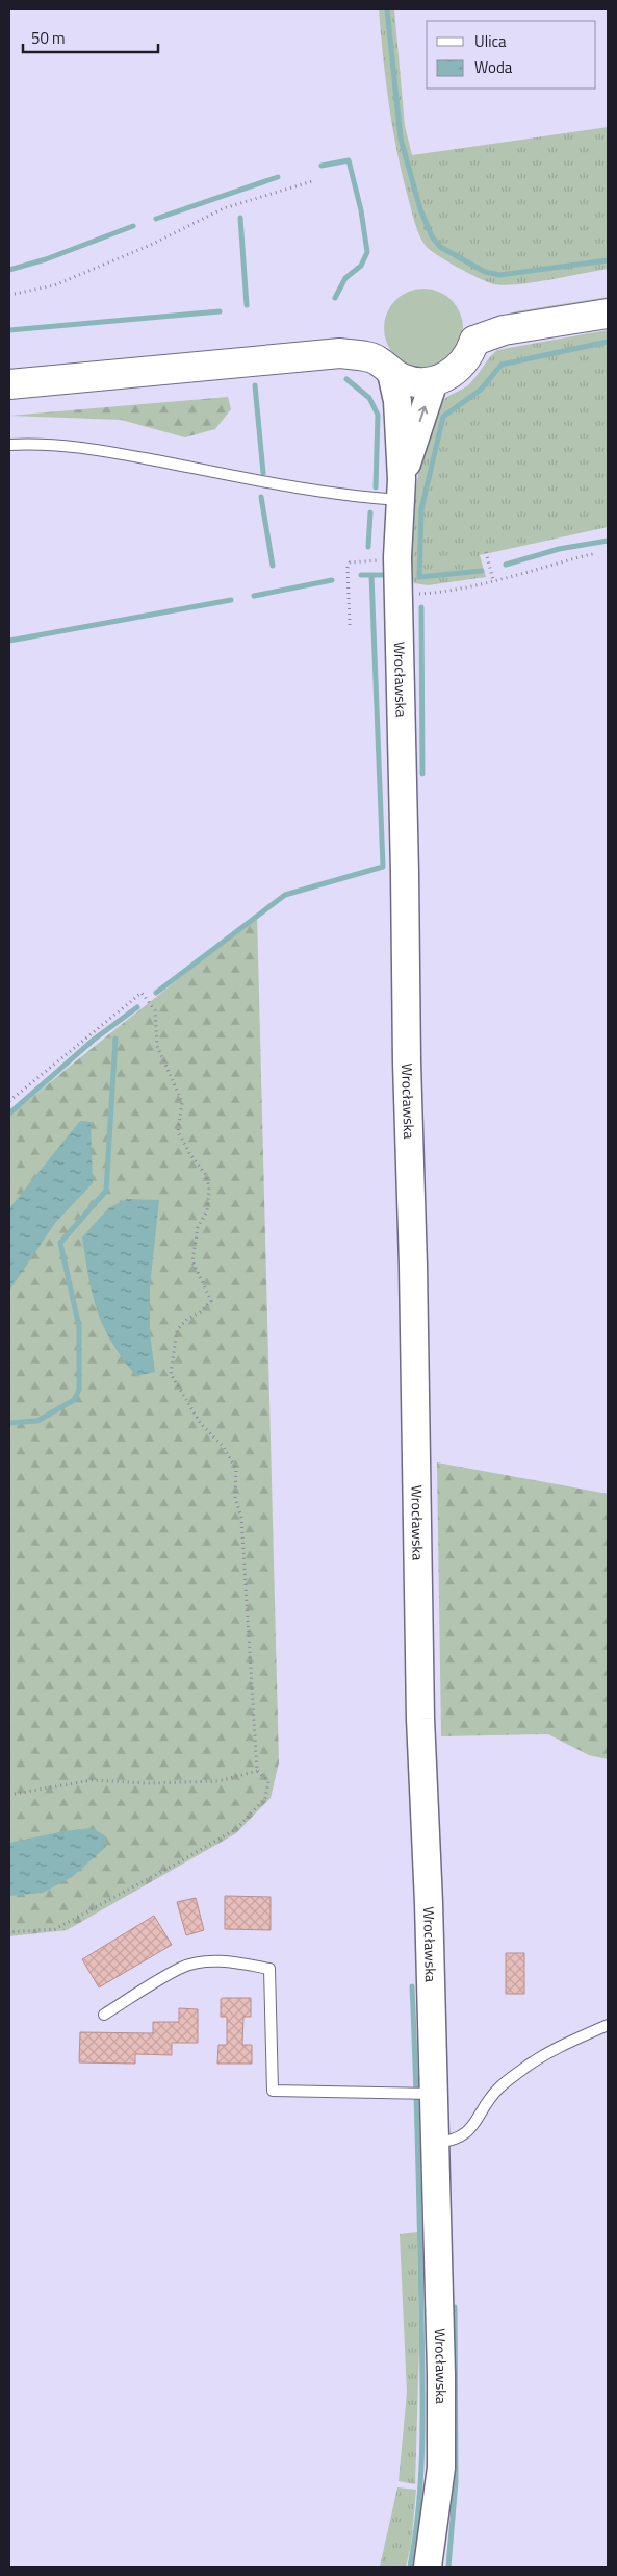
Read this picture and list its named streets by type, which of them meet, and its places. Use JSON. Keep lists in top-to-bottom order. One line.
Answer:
{"streets":{"street":["Wrocławska"]},"legend":["Ulica","Woda"],"scale_bar":"50 m"}
